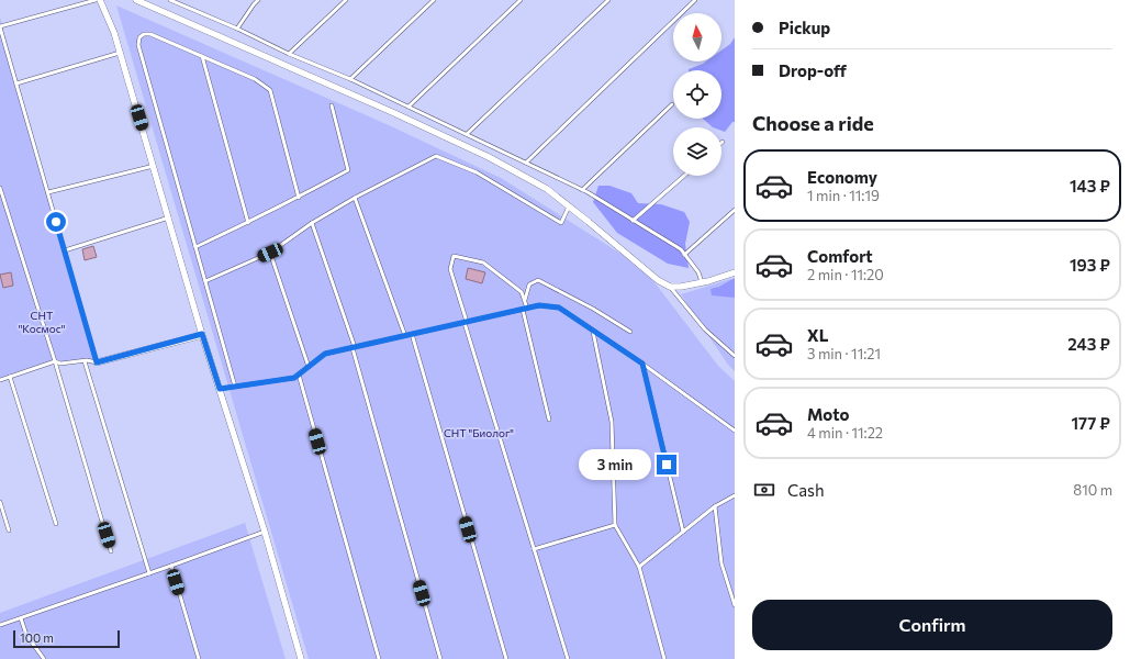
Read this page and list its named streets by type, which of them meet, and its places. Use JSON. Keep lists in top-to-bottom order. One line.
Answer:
{"parks":["СНТ \"Космос\"","СНТ \"Биолог\""],"scale_bar":"100 m","north":"top","page":{"banner":["Pickup","Drop-off"],"heading":"Choose a ride","list":[{"name":"Economy","note":"1 min · 11:19","value":"143 ₽"},{"name":"Comfort","note":"2 min · 11:20","value":"193 ₽"},{"name":"XL","note":"3 min · 11:21","value":"243 ₽"},{"name":"Moto","note":"4 min · 11:22","value":"177 ₽"}],"bubble":"3 min","pay":["Cash","810 m"],"buttons":"Confirm","scale":"100 m"}}
